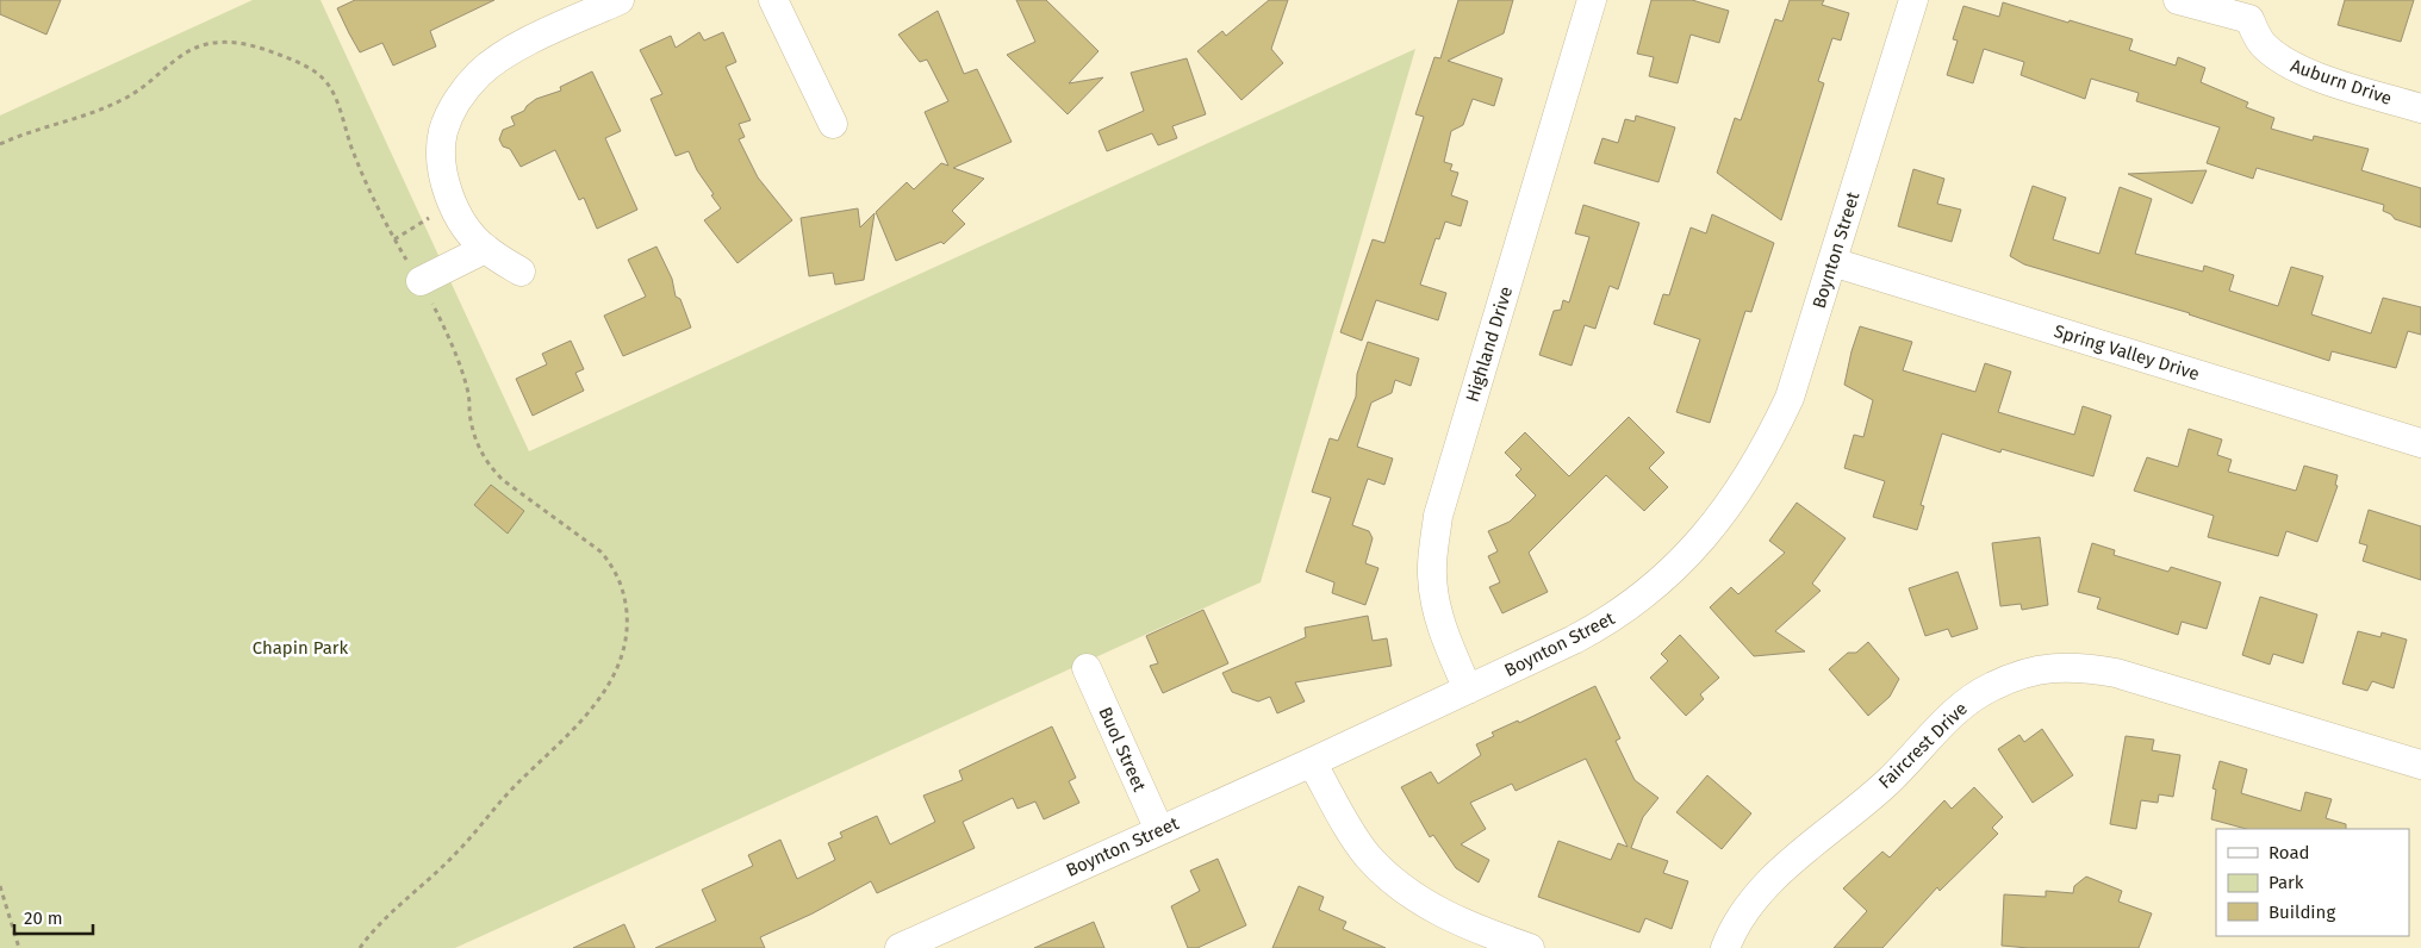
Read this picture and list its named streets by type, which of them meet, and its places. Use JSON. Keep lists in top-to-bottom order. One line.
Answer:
{"streets":{"street":["Auburn Drive","Boynton Street","Highland Drive","Spring Valley Drive","Faircrest Drive","Buol Street"]},"crossings":[["Boynton Street","Highland Drive"],["Boynton Street","Spring Valley Drive"],["Boynton Street","Buol Street"]],"parks":["Chapin Park"],"legend":["Road","Park","Building"],"scale_bar":"20 m"}
